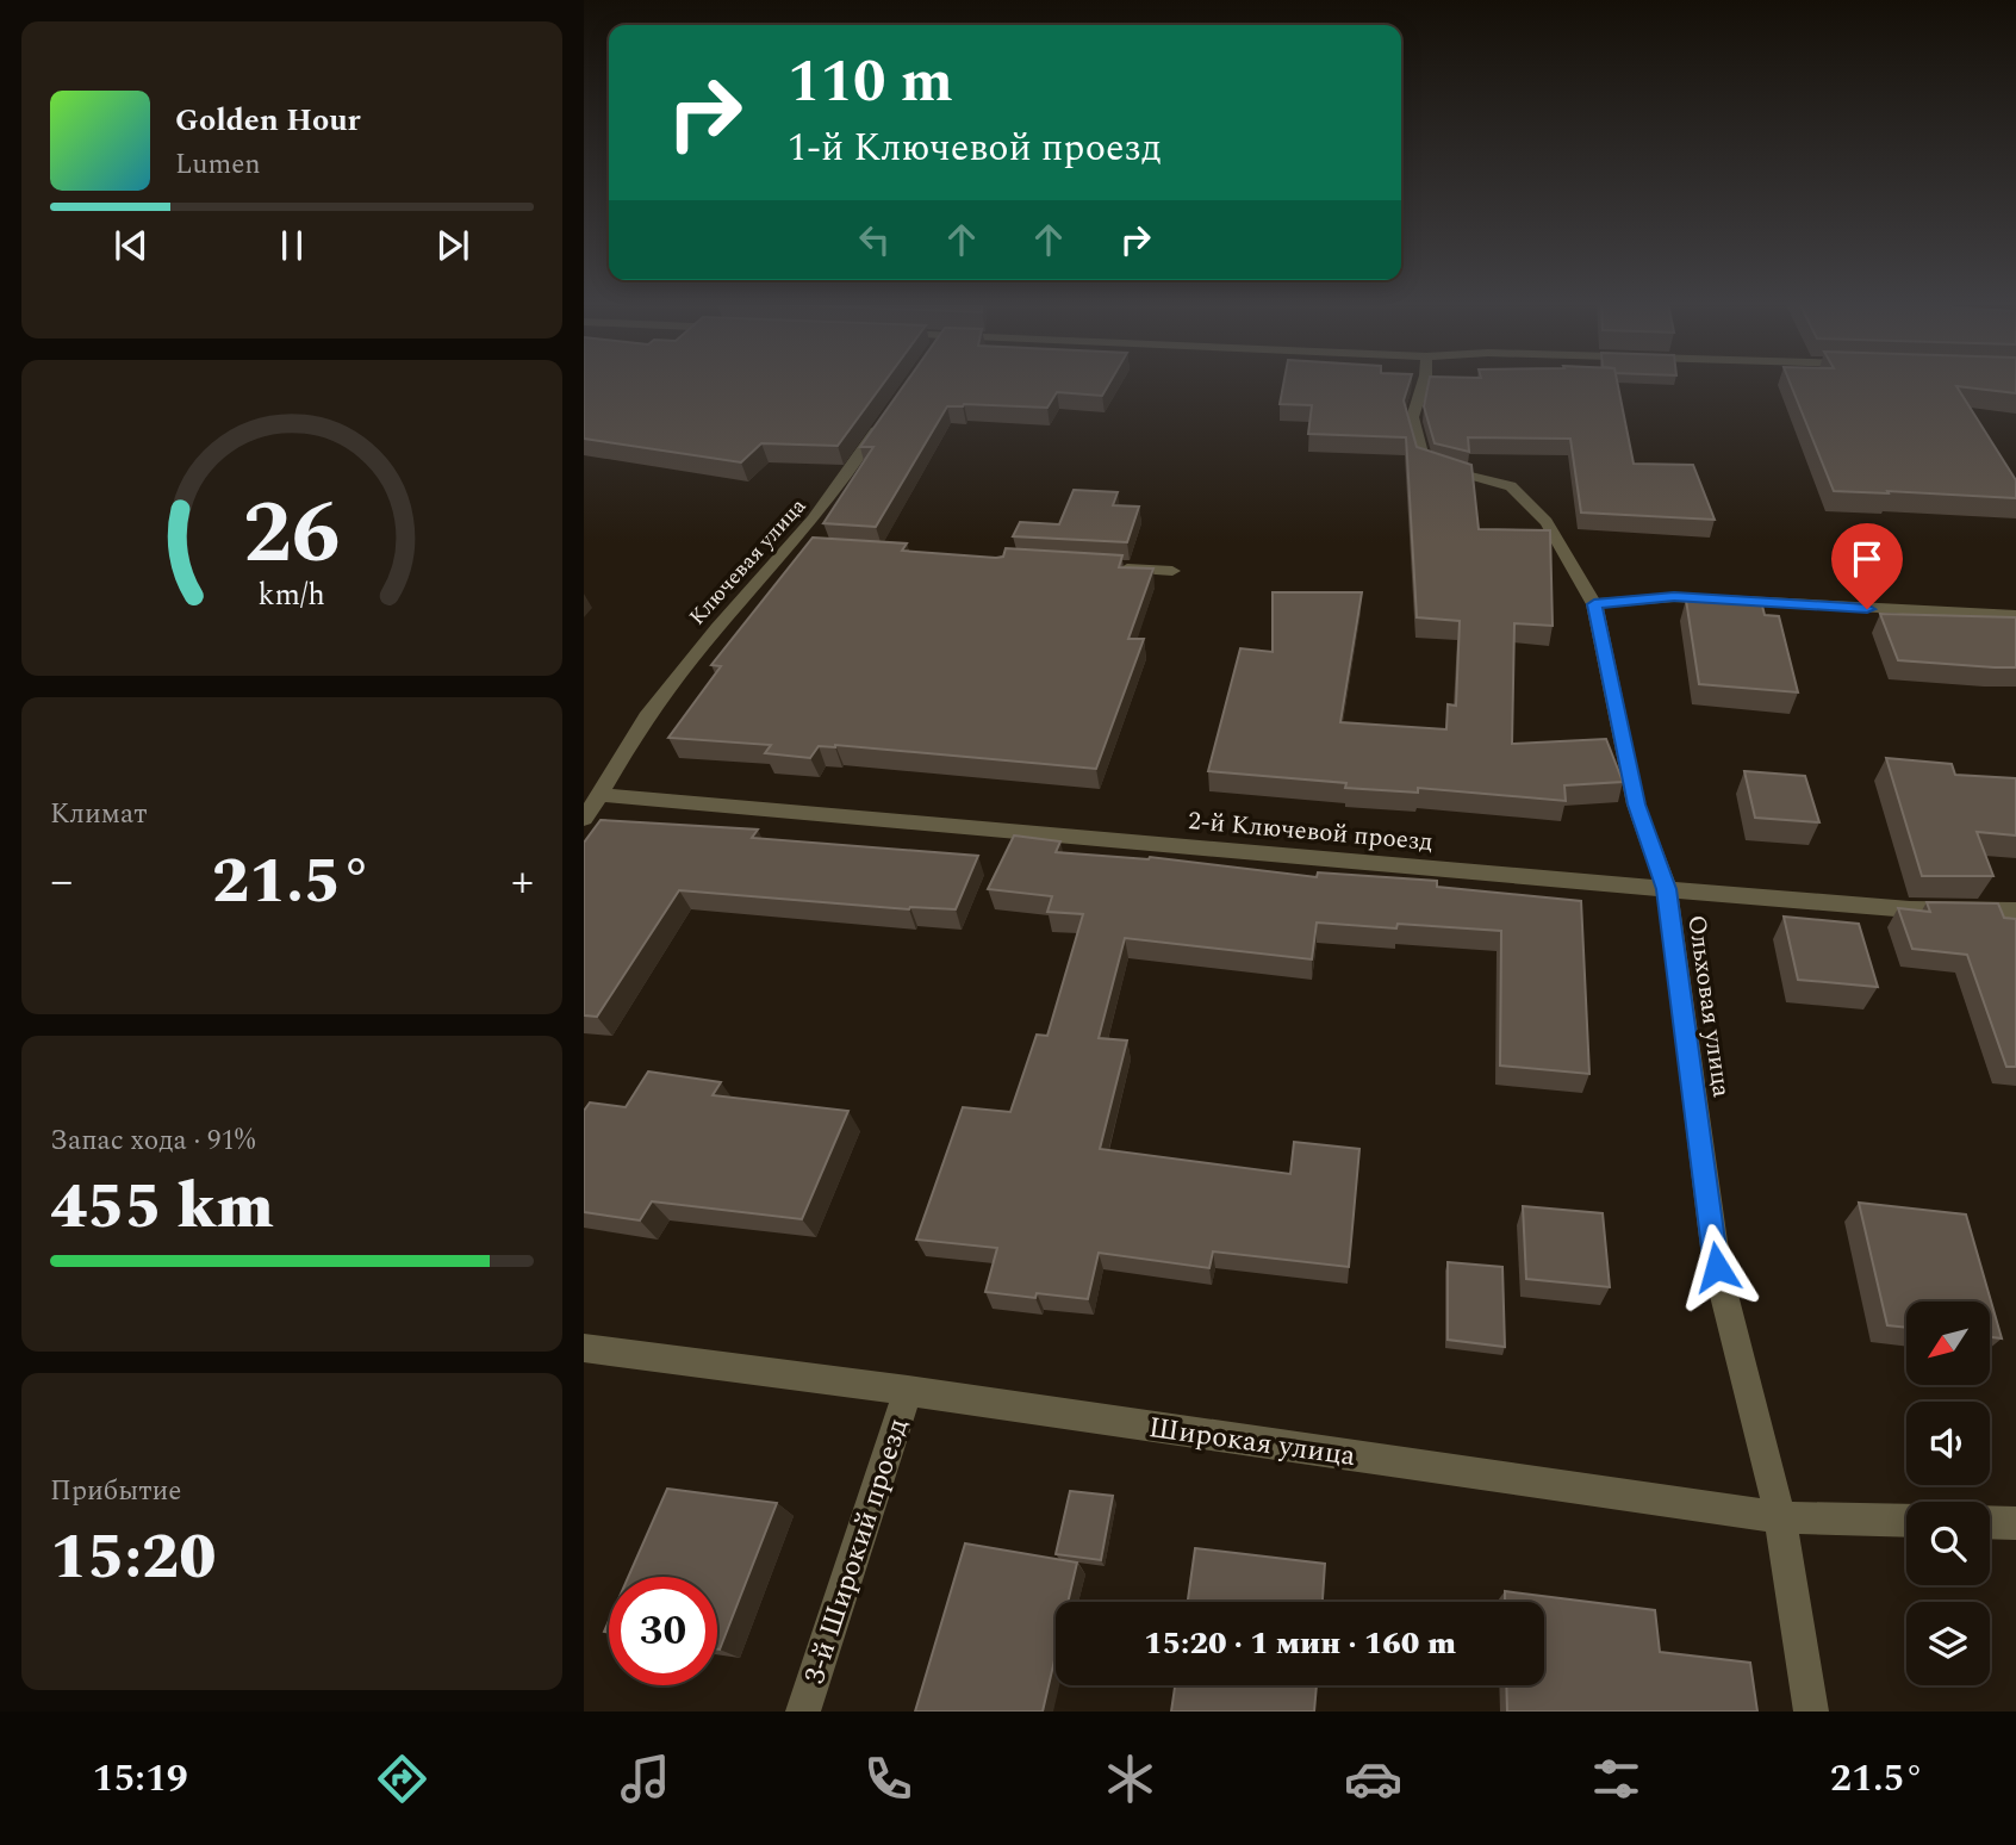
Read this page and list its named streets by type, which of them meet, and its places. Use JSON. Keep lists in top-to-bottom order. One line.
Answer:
{"streets":{"street":["Ключевая улица","2-й Ключевой проезд","Ольховая улица","Широкая улица","3-й Широкий проезд"]},"crossings":[["Ключевая улица","2-й Ключевой проезд"],["2-й Ключевой проезд","Ольховая улица"],["Ольховая улица","Широкая улица"],["Широкая улица","3-й Широкий проезд"]],"north":"bottom left","page":{"turn":["110 m","1-й Ключевой проезд"],"song":["Golden Hour","Lumen"],"tile":["Климат",["Запас хода · 91%","455 km"],["Прибытие","15:20"]],"heat":["−","21.5°","+"],"limit":"30","trip":"15:20 · 1 мин · 160 m","tabs":["15:19","21.5°"],"gauge":["26","km/h"]}}
